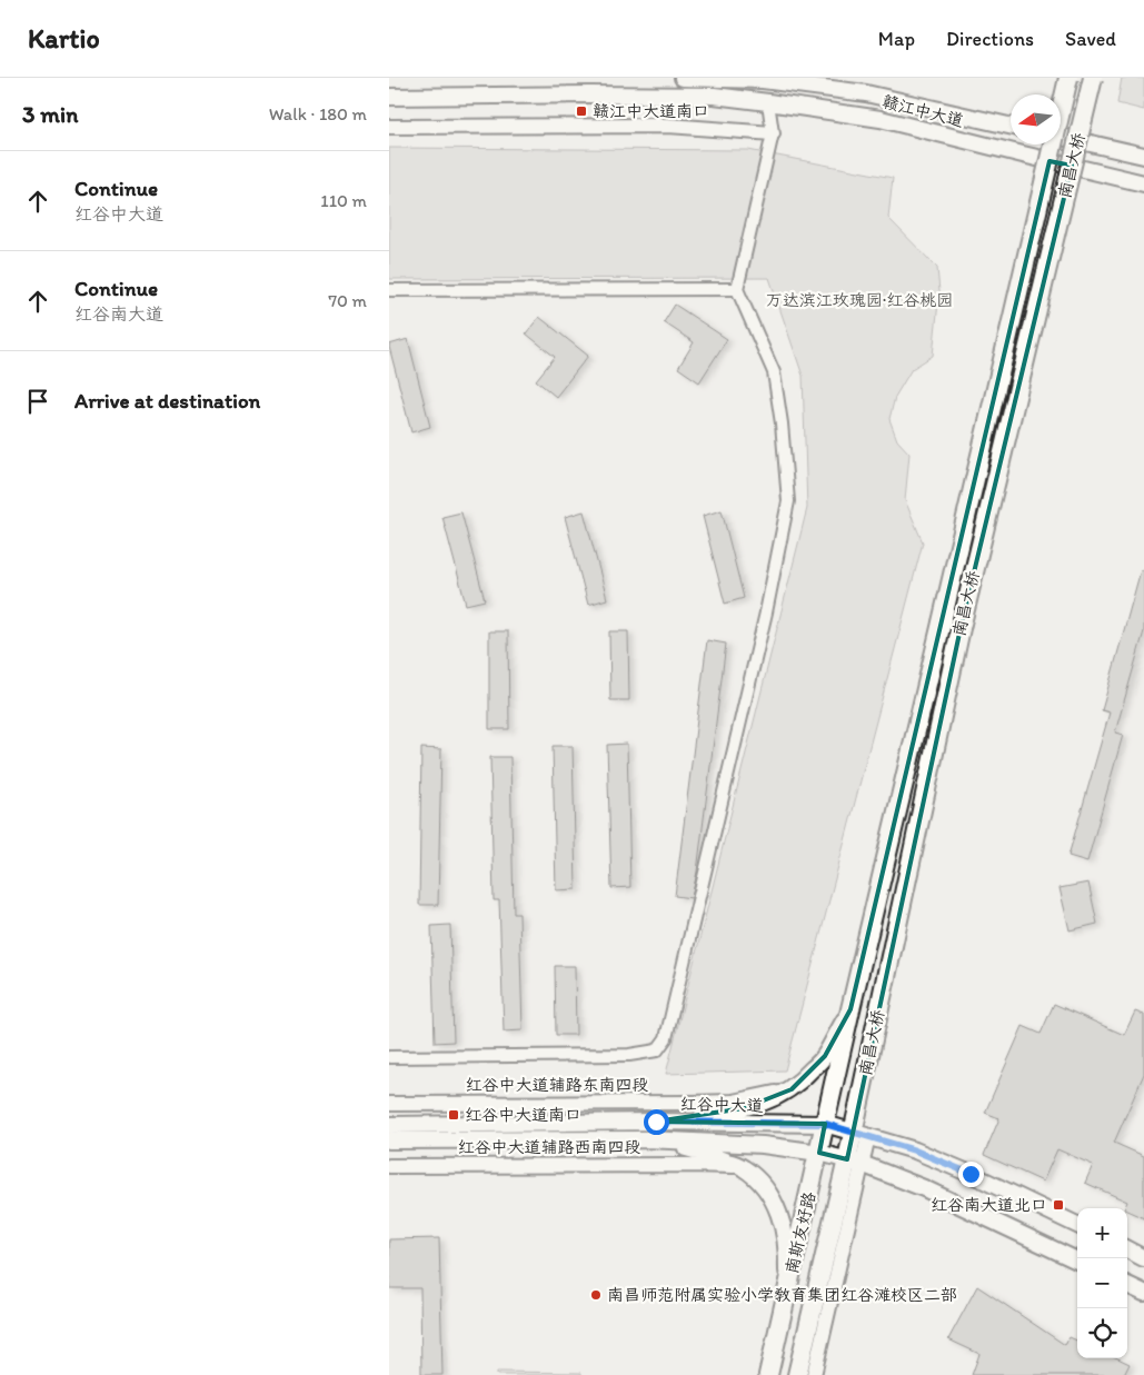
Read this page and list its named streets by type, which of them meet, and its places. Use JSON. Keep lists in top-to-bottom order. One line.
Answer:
{"streets":{"highway":["南昌大桥","南斯友好路"],"main road":["赣江中大道","红谷中大道"],"street":["红谷中大道辅路东南四段","红谷中大道辅路西南四段"]},"crossings":[["南昌大桥","红谷中大道"],["南昌大桥","南斯友好路"],["红谷中大道","南斯友好路"]],"parks":["万达滨江玫瑰园·红谷桃园"],"places":{"transit":["赣江中大道南口","红谷中大道南口","红谷南大道北口"],"other":["南昌师范附属实验小学教育集团红谷滩校区二部"]},"north":"left","page":{"header":"Kartio","nav":["Map","Directions","Saved"],"heading":["3 min","Walk · 180 m"],"list":[["Continue","红谷中大道","110 m"],["Continue","红谷南大道","70 m"],"Arrive at destination"],"map_buttons":["+","−"]}}
